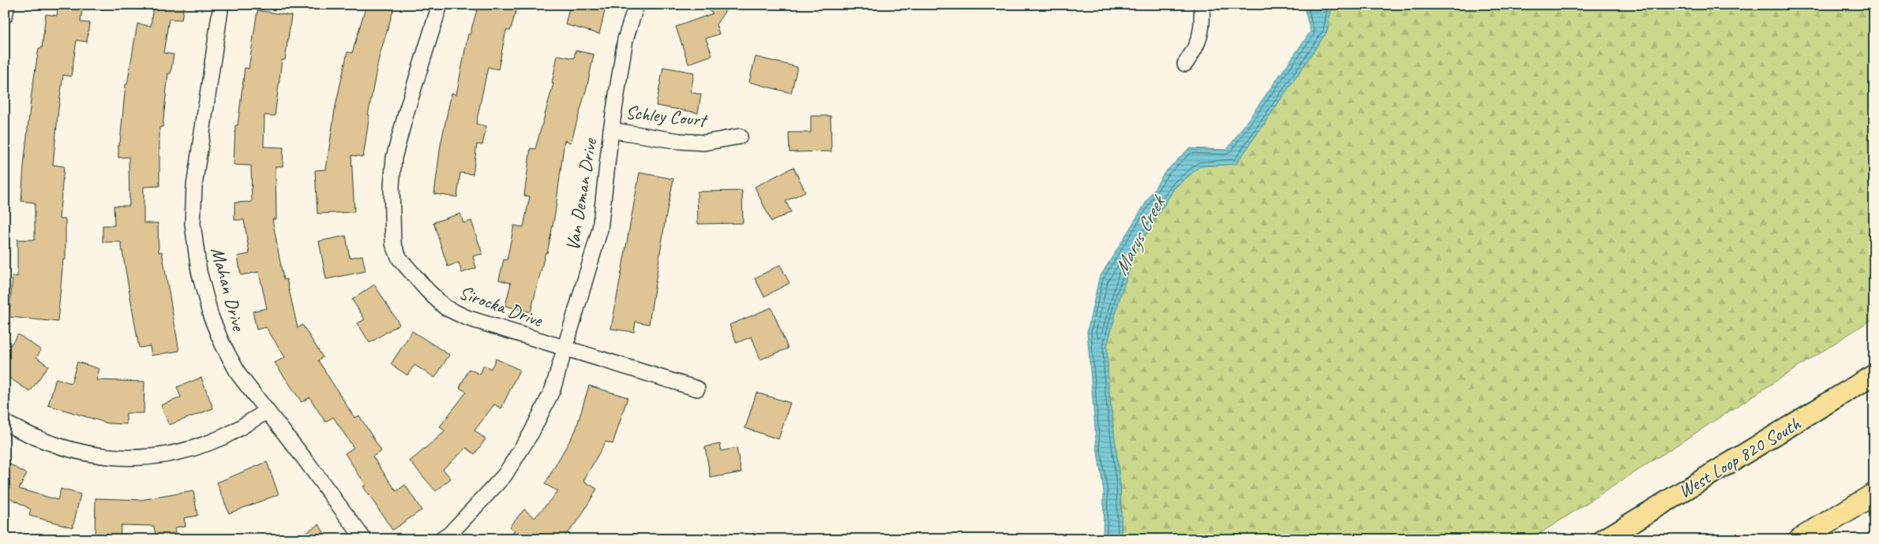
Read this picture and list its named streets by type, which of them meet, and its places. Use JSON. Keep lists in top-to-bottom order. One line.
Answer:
{"streets":{"main road":["West Loop 820 South"],"street":["Schley Court","Van Deman Drive","Mahan Drive","Sirocka Drive"]},"crossings":[["Schley Court","Van Deman Drive"],["Van Deman Drive","Sirocka Drive"]],"water":["Marys Creek"]}
